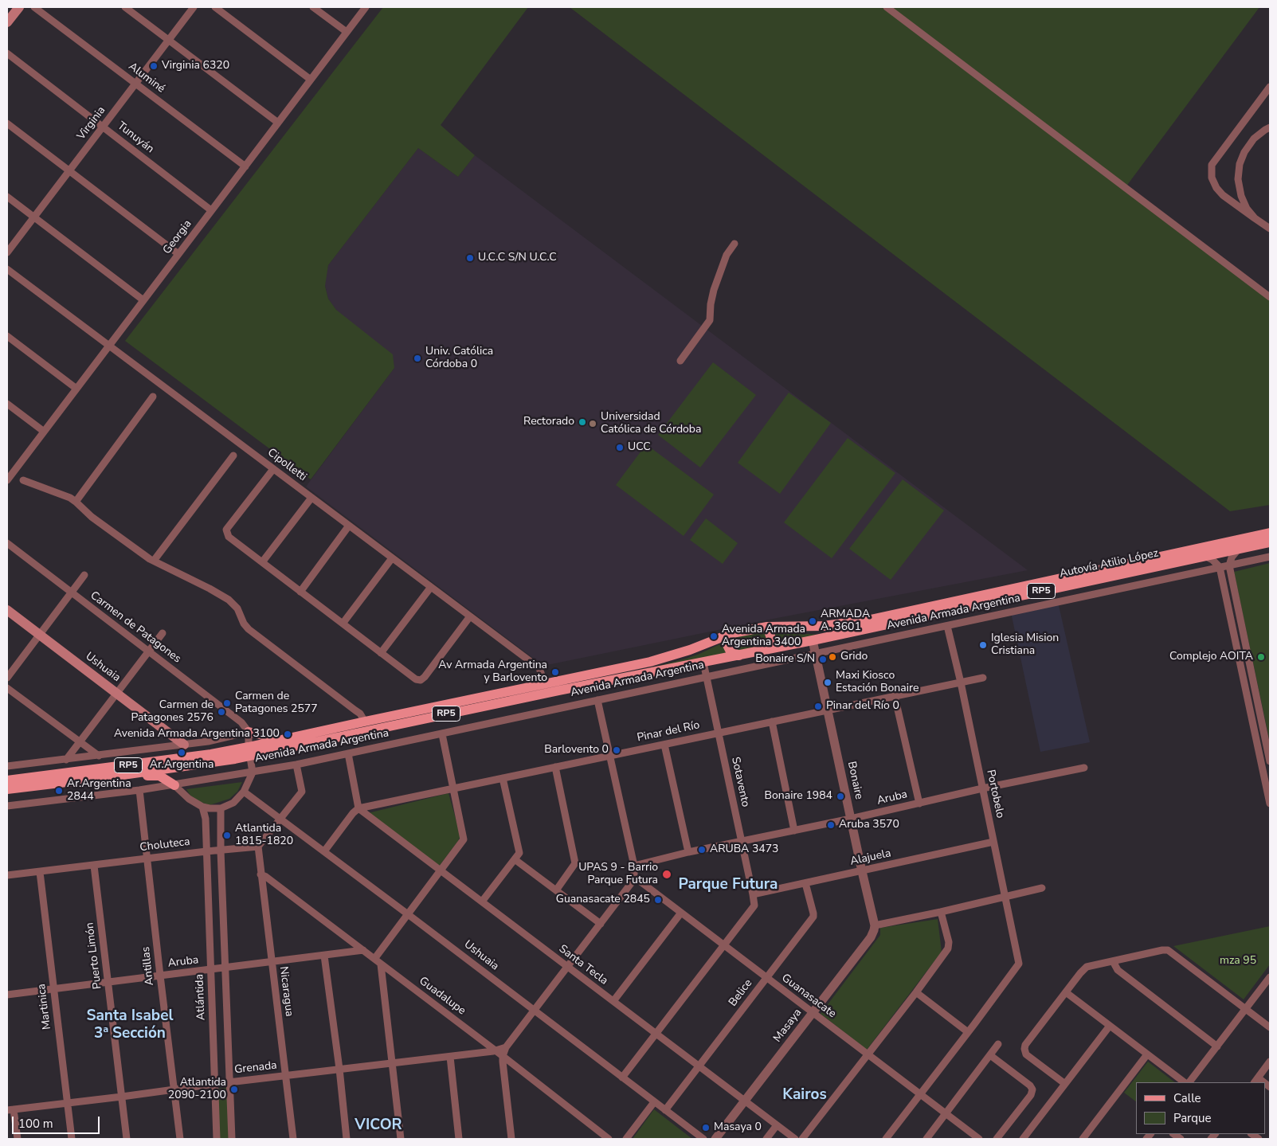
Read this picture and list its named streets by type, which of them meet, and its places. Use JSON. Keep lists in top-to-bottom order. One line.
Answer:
{"streets":{"main road":["Autovía Atilio López","RP5","Avenida Armada Argentina","Ushuaia"],"street":["Aluminé","Virginia","Tunuyán","Georgia","Cipolletti","Carmen de Patagones","Pinar del Río","Bonaire","Sotavento","Portobelo","Aruba","Choluteca","Alajuela","Puerto Limón","Santa Tecla","Antillas","Nicaragua","Belice","Guadalupe","Guanasacate","Atlántida","Martinica","Masaya","Grenada"]},"crossings":[["Aluminé","Virginia"],["Aluminé","Georgia"],["Virginia","Tunuyán"],["Tunuyán","Georgia"],["Georgia","Cipolletti"],["Cipolletti","Avenida Armada Argentina"],["Autovía Atilio López","Avenida Armada Argentina"],["Autovía Atilio López","Bonaire"],["Avenida Armada Argentina","Bonaire"],["Avenida Armada Argentina","Sotavento"],["Avenida Armada Argentina","Portobelo"],["Avenida Armada Argentina","Antillas"],["Ushuaia","Belice"],["Pinar del Río","Bonaire"],["Pinar del Río","Sotavento"],["Pinar del Río","Portobelo"],["Pinar del Río","Santa Tecla"],["Bonaire","Aruba"],["Bonaire","Alajuela"],["Bonaire","Masaya"],["Sotavento","Aruba"],["Sotavento","Alajuela"],["Sotavento","Guanasacate"],["Portobelo","Aruba"],["Portobelo","Alajuela"],["Aruba","Puerto Limón"],["Aruba","Antillas"],["Aruba","Nicaragua"],["Aruba","Guadalupe"],["Aruba","Atlántida"],["Aruba","Martinica"],["Choluteca","Puerto Limón"],["Choluteca","Antillas"],["Choluteca","Nicaragua"],["Choluteca","Atlántida"],["Choluteca","Martinica"],["Alajuela","Belice"],["Puerto Limón","Grenada"],["Santa Tecla","Belice"],["Santa Tecla","Masaya"],["Antillas","Grenada"],["Nicaragua","Guadalupe"],["Nicaragua","Grenada"],["Belice","Guanasacate"],["Guadalupe","Grenada"],["Guanasacate","Masaya"],["Atlántida","Grenada"],["Martinica","Grenada"]],"districts":["Parque Futura","Santa Isabel 3ª Sección","Kairos","VICOR"],"parks":["mza 95"],"places":["Virginia 6320","U.C.C S/N U.C.C","Univ. Católica Córdoba 0","Rectorado","Universidad Católica de Córdoba","UCC","ARMADA A. 3601","Avenida Armada Argentina 3400","Iglesia Mision Cristiana","Grido","Complejo AOITA","Bonaire S/N","Av Armada Argentina y Barlovento","Maxi Kiosco Estación Bonaire","Carmen de Patagones 2577","Pinar del Río 0","Carmen de Patagones 2576","Avenida Armada Argentina 3100","Barlovento 0","Ar.Argentina","Ar.Argentina 2844","Bonaire 1984","Aruba 3570","Atlantida 1815-1820","ARUBA 3473","UPAS 9 - Barrio Parque Futura","Guanasacate 2845","Atlantida 2090-2100","Masaya 0"],"legend":["Calle","Parque"],"scale_bar":"100 m"}
